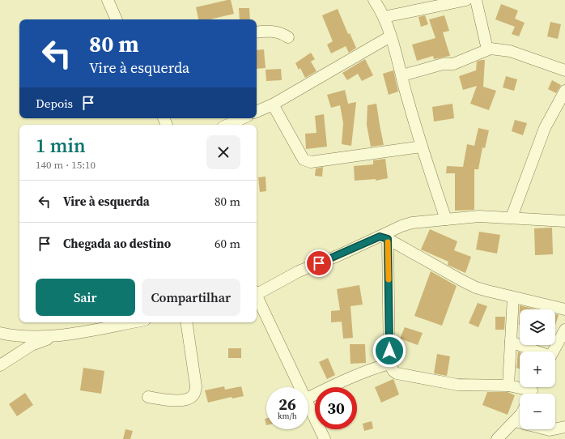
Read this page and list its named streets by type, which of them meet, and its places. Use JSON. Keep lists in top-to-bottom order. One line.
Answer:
{"page":{"turn":["80 m","Vire à esquerda"],"then":"Depois","heading":["1 min","140 m · 15:10"],"list":[{"name":"Vire à esquerda","value":"80 m"},{"name":"Chegada ao destino","value":"60 m"}],"buttons":["Sair","Compartilhar"],"map_buttons":["+","−"],"speed":"26 km/h","limit":"30"}}
